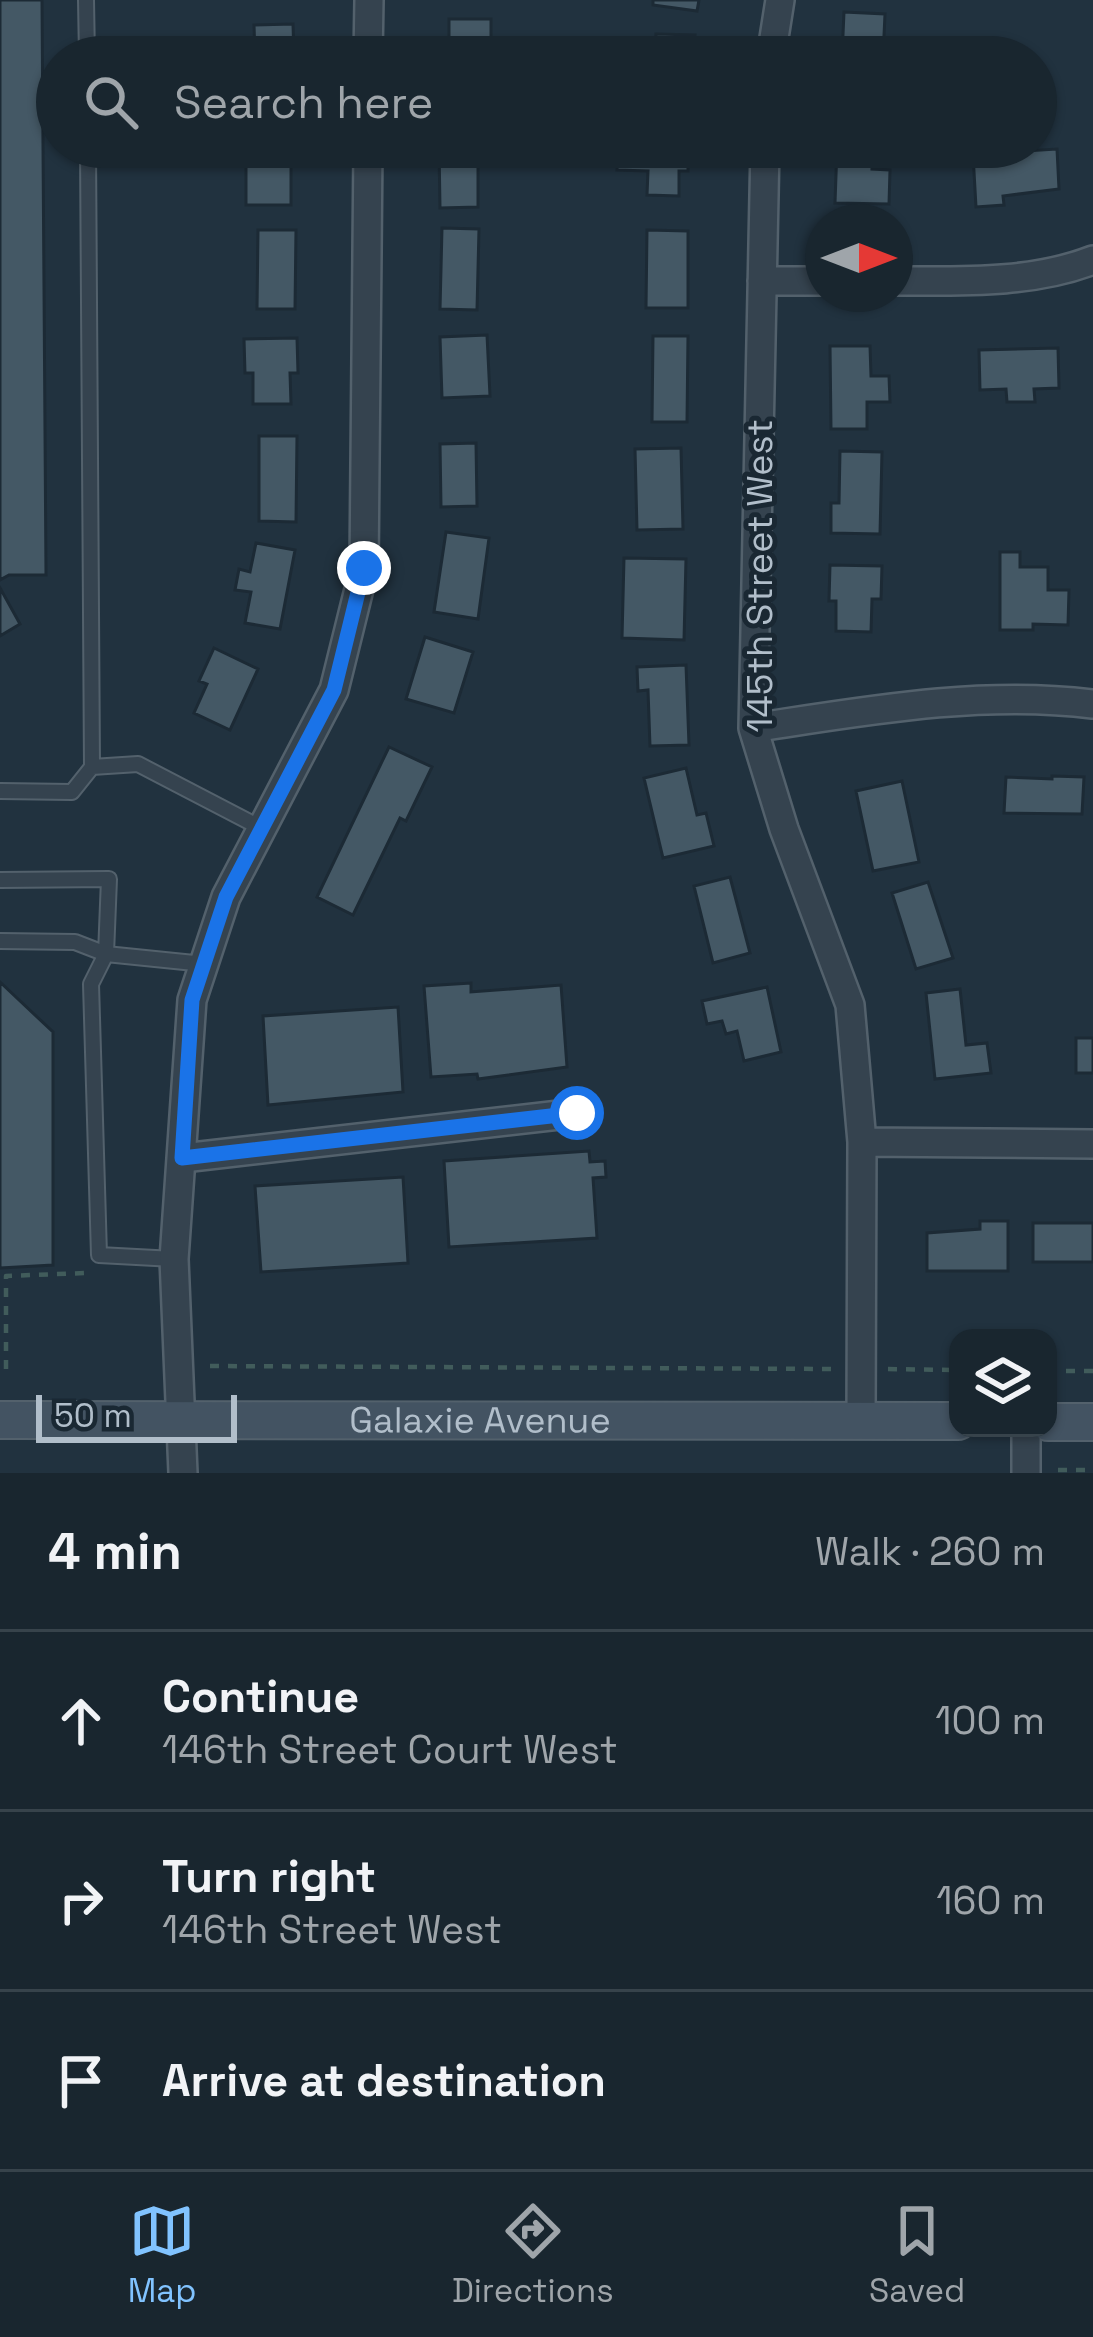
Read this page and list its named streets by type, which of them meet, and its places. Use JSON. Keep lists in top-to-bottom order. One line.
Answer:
{"streets":{"street":["145th Street West","Galaxie Avenue"]},"crossings":[["145th Street West","Galaxie Avenue"]],"scale_bar":"50 m","north":"right","page":{"search":"Search here","scale":"50 m","heading":["4 min","Walk · 260 m"],"list":[["Continue","146th Street Court West","100 m"],["Turn right","146th Street West","160 m"],"Arrive at destination"],"nav":["Map","Directions","Saved"]}}
